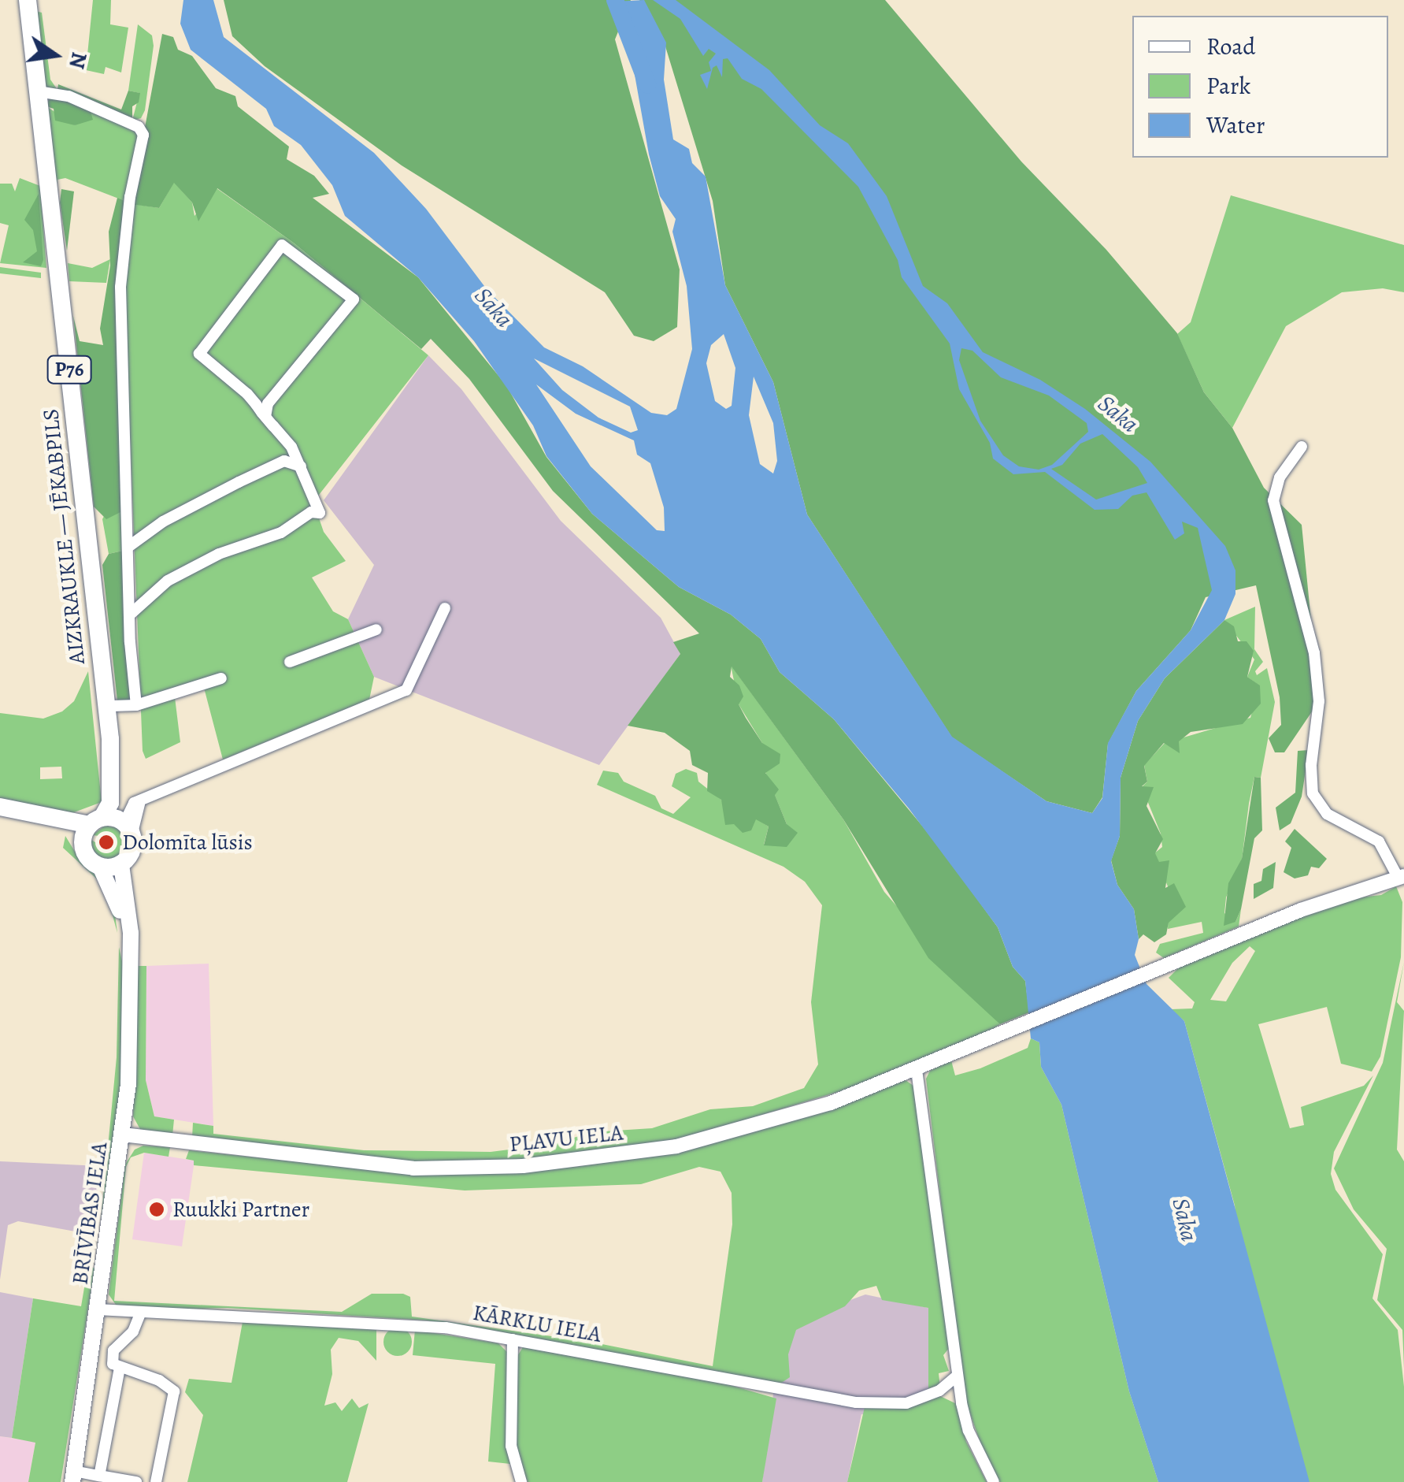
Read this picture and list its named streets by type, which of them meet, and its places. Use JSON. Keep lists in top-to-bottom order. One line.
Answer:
{"streets":{"main road":["P76","AIZKRAUKLE — JĒKABPILS","BRĪVĪBAS IELA"],"street":["PĻAVU IELA","KĀRKLU IELA"]},"crossings":[["P76","AIZKRAUKLE — JĒKABPILS"],["P76","BRĪVĪBAS IELA"],["PĻAVU IELA","BRĪVĪBAS IELA"],["BRĪVĪBAS IELA","KĀRKLU IELA"]],"water":["Saka"],"places":["Dolomīta lūsis","Ruukki Partner"],"legend":["Road","Park","Water"],"north":"right"}
